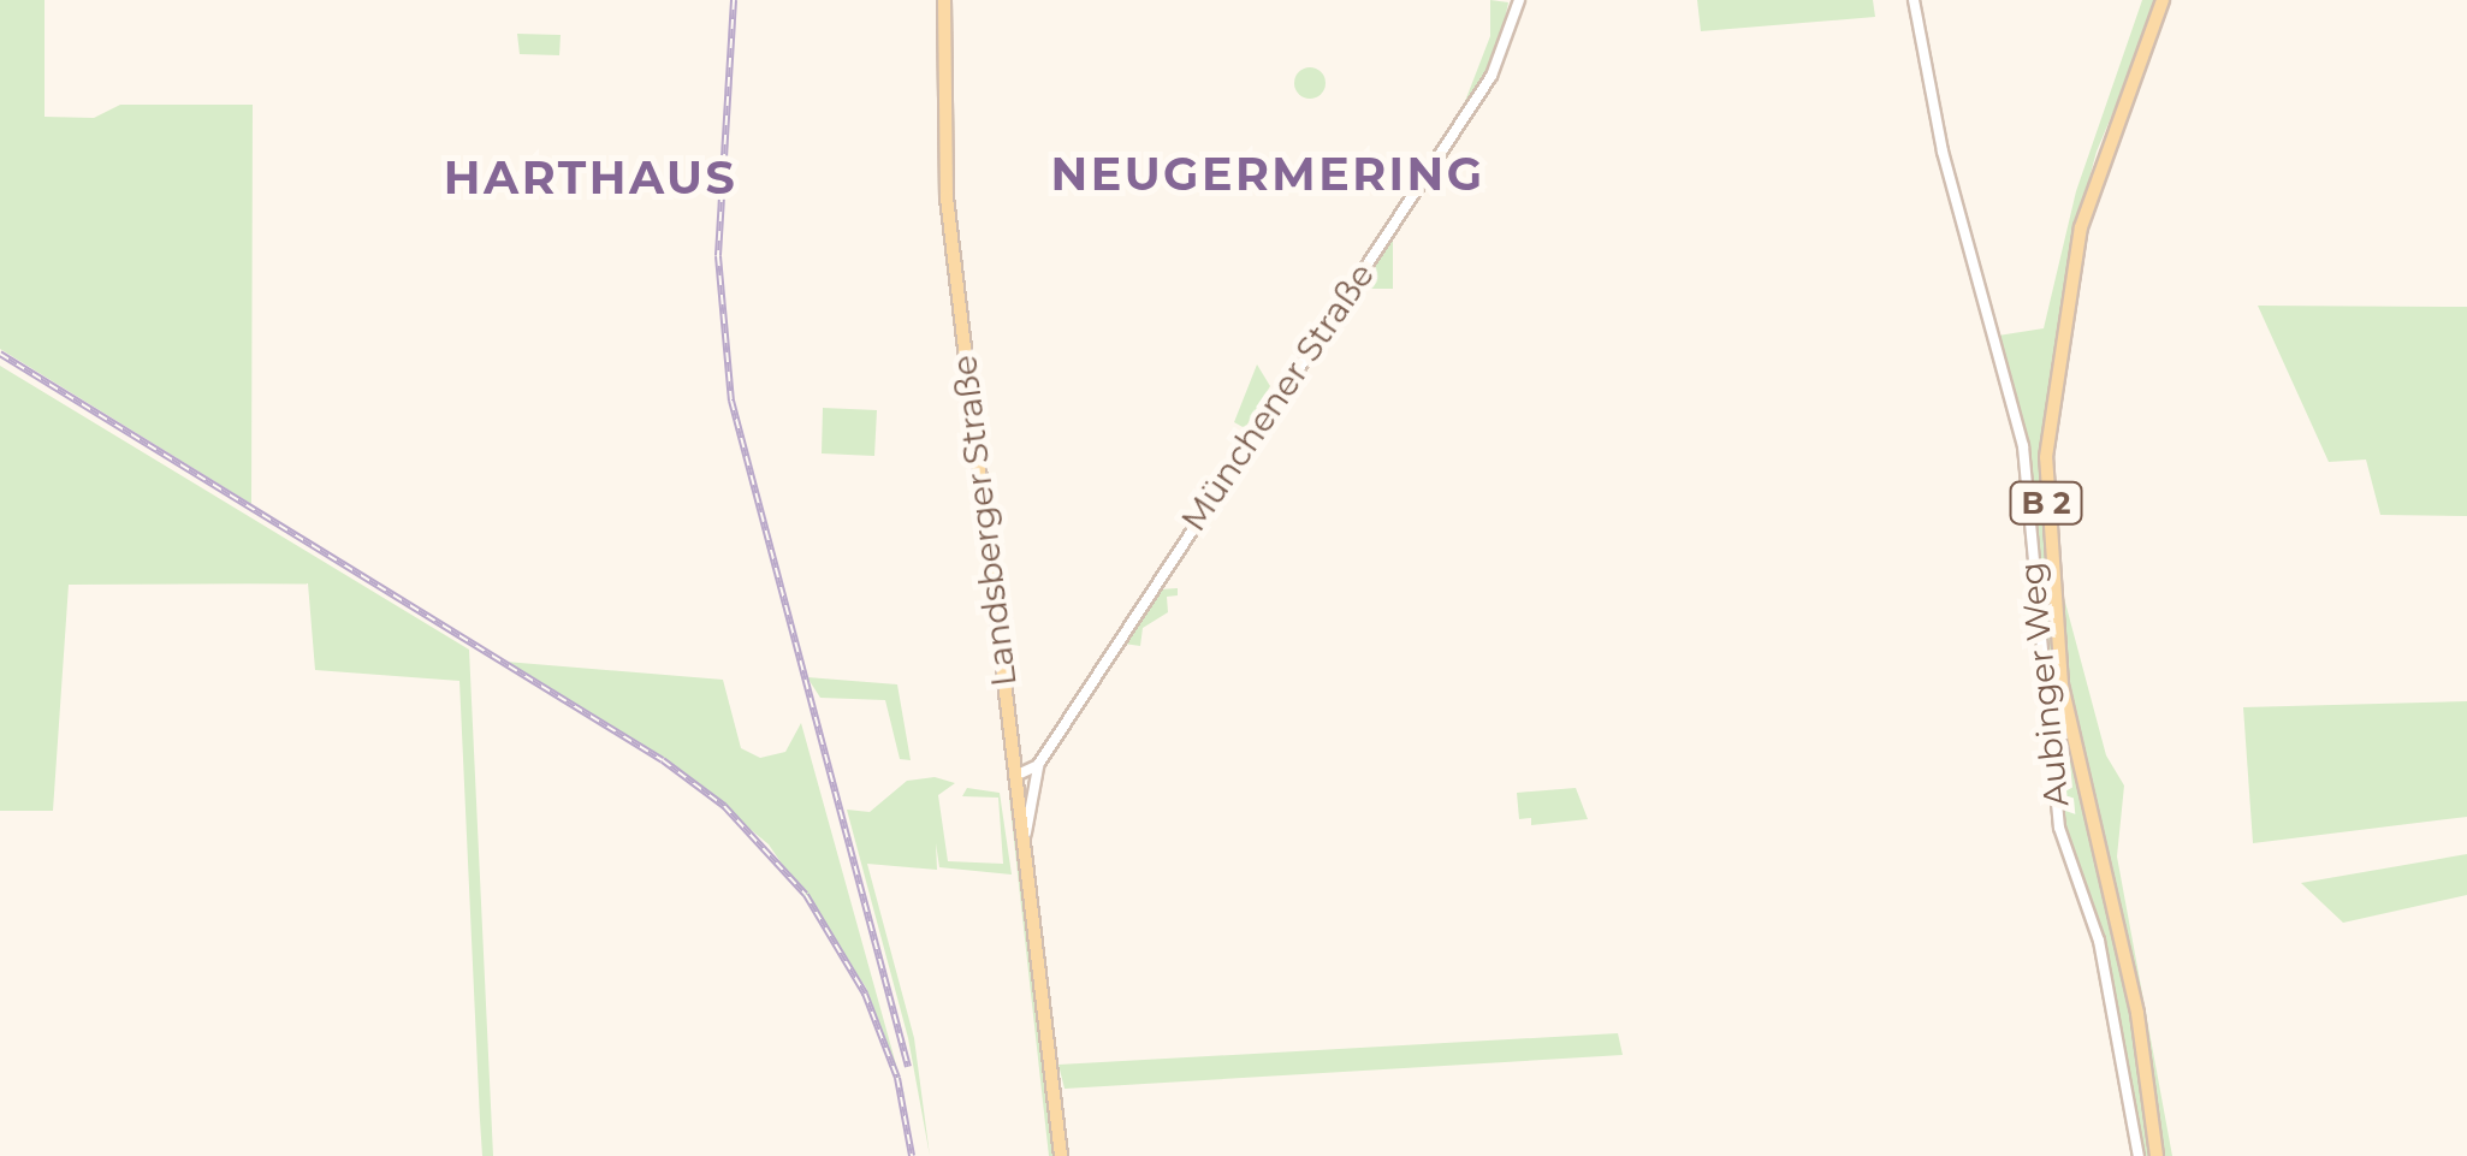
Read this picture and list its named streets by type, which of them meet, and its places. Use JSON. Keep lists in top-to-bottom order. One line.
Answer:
{"streets":{"main road":["B 2","Landsberger Straße"],"street":["Münchener Straße","Aubinger Weg"]},"districts":["NEUGERMERING","HARTHAUS"]}
